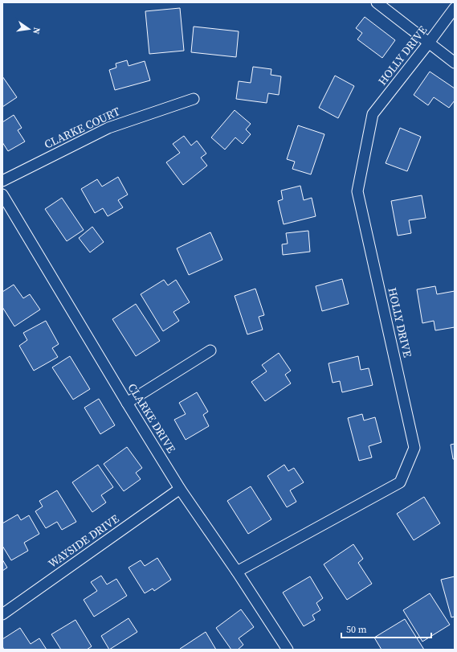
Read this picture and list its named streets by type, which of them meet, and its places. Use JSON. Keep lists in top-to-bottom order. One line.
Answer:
{"streets":{"street":["HOLLY DRIVE","CLARKE COURT","CLARKE DRIVE","WAYSIDE DRIVE"]},"crossings":[["HOLLY DRIVE","CLARKE DRIVE"],["CLARKE DRIVE","WAYSIDE DRIVE"]],"scale_bar":"50 m","north":"right"}
